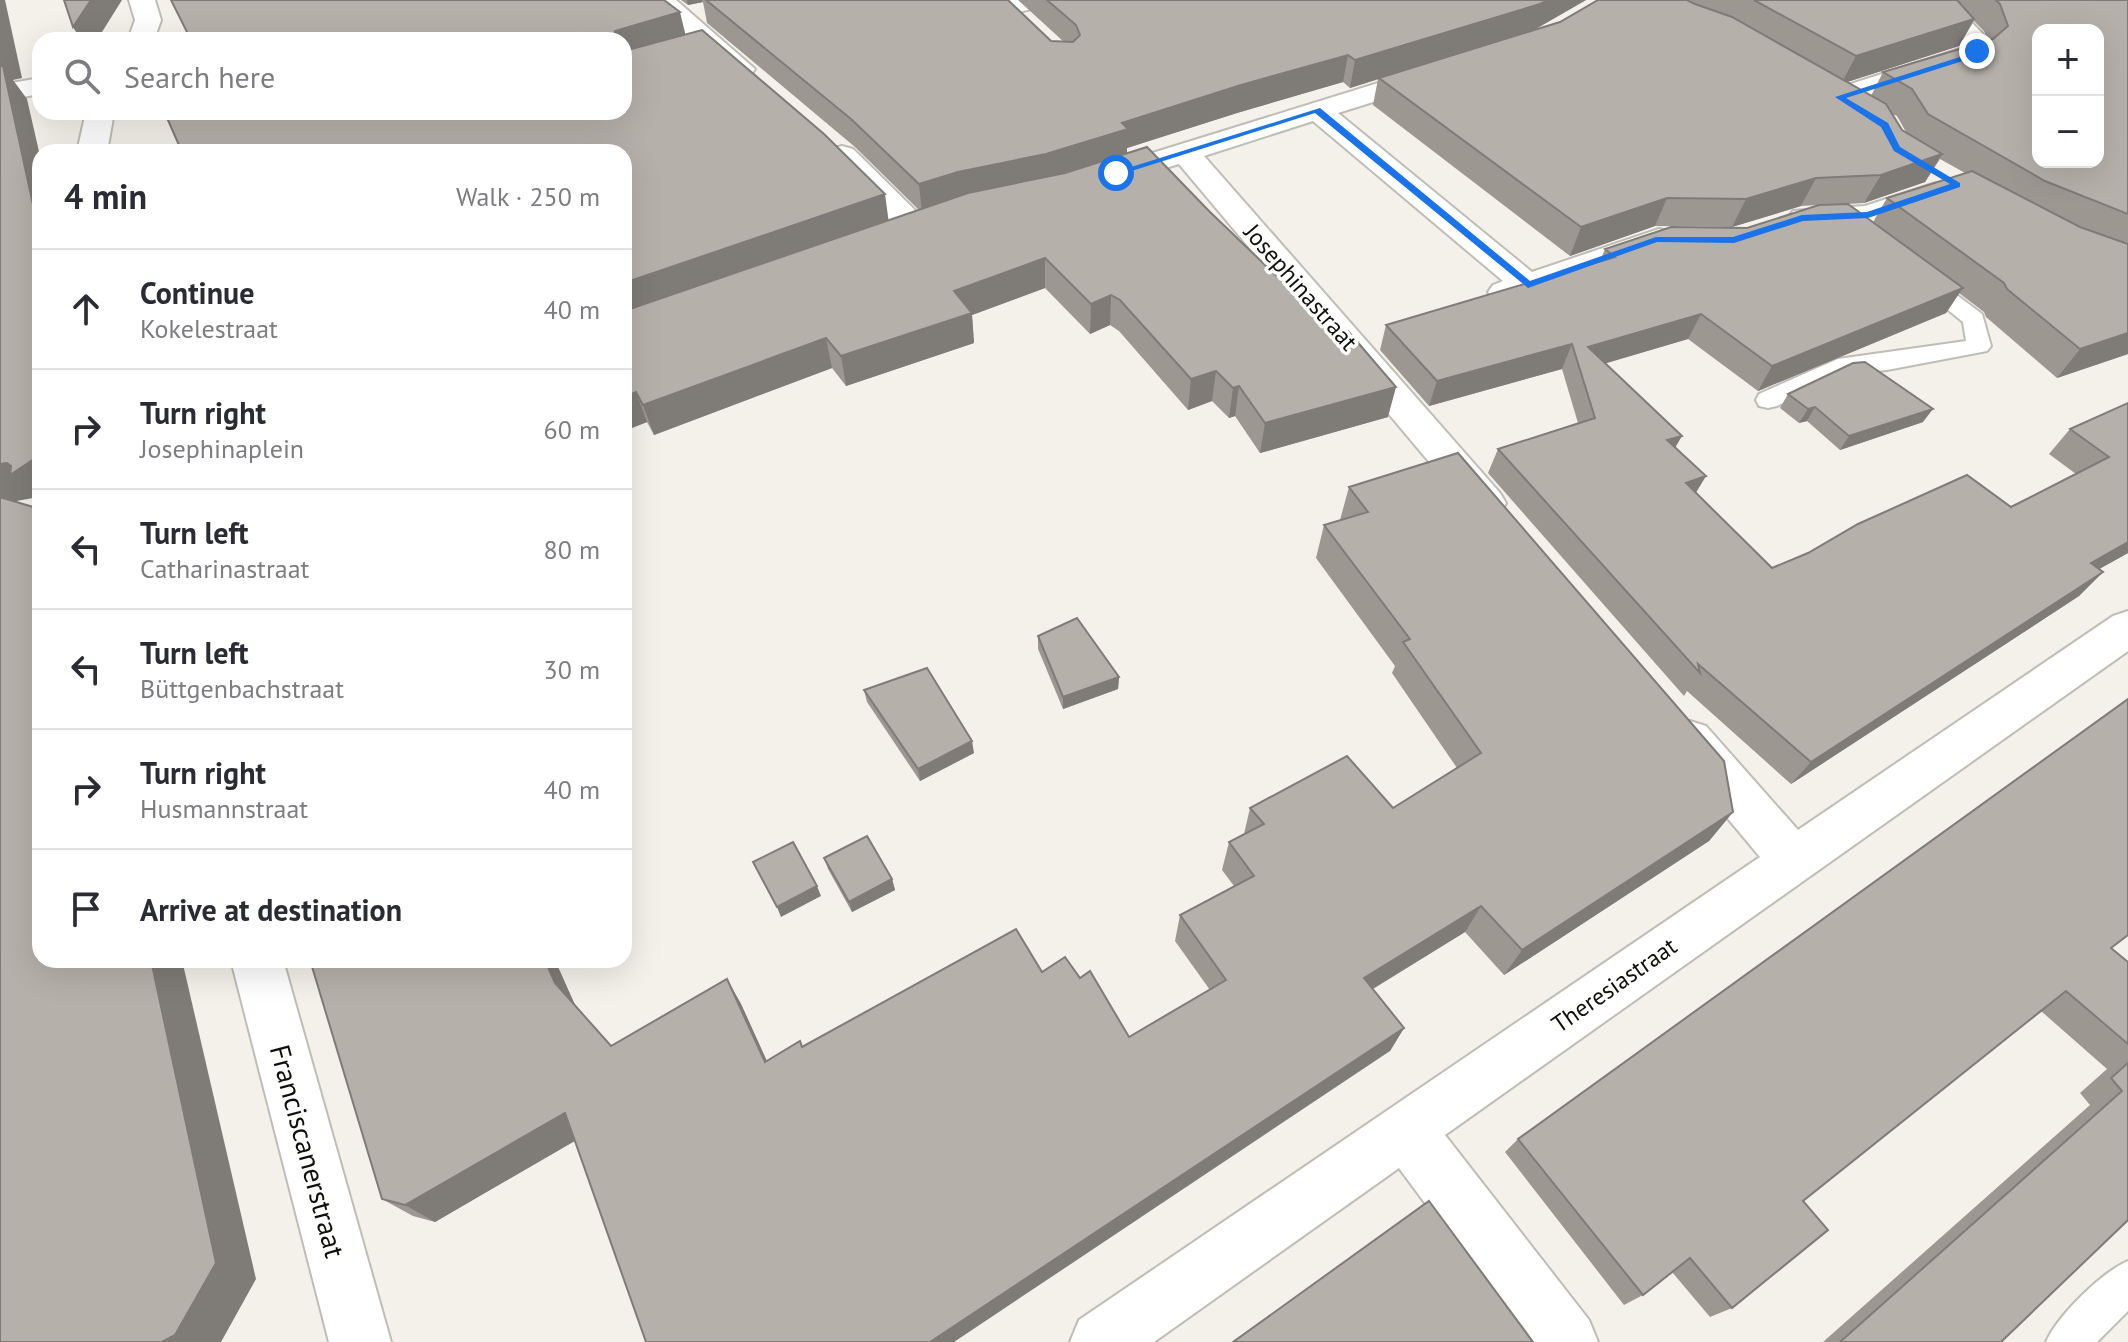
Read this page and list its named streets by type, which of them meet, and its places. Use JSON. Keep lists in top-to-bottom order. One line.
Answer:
{"streets":{"street":["Josephinastraat","Theresiastraat","Franciscanerstraat"]},"page":{"map_buttons":["+","−"],"search":"Search here","heading":["4 min","Walk · 250 m"],"list":[["Continue","Kokelestraat","40 m"],["Turn right","Josephinaplein","60 m"],["Turn left","Catharinastraat","80 m"],["Turn left","Büttgenbachstraat","30 m"],["Turn right","Husmannstraat","40 m"],"Arrive at destination"]}}
